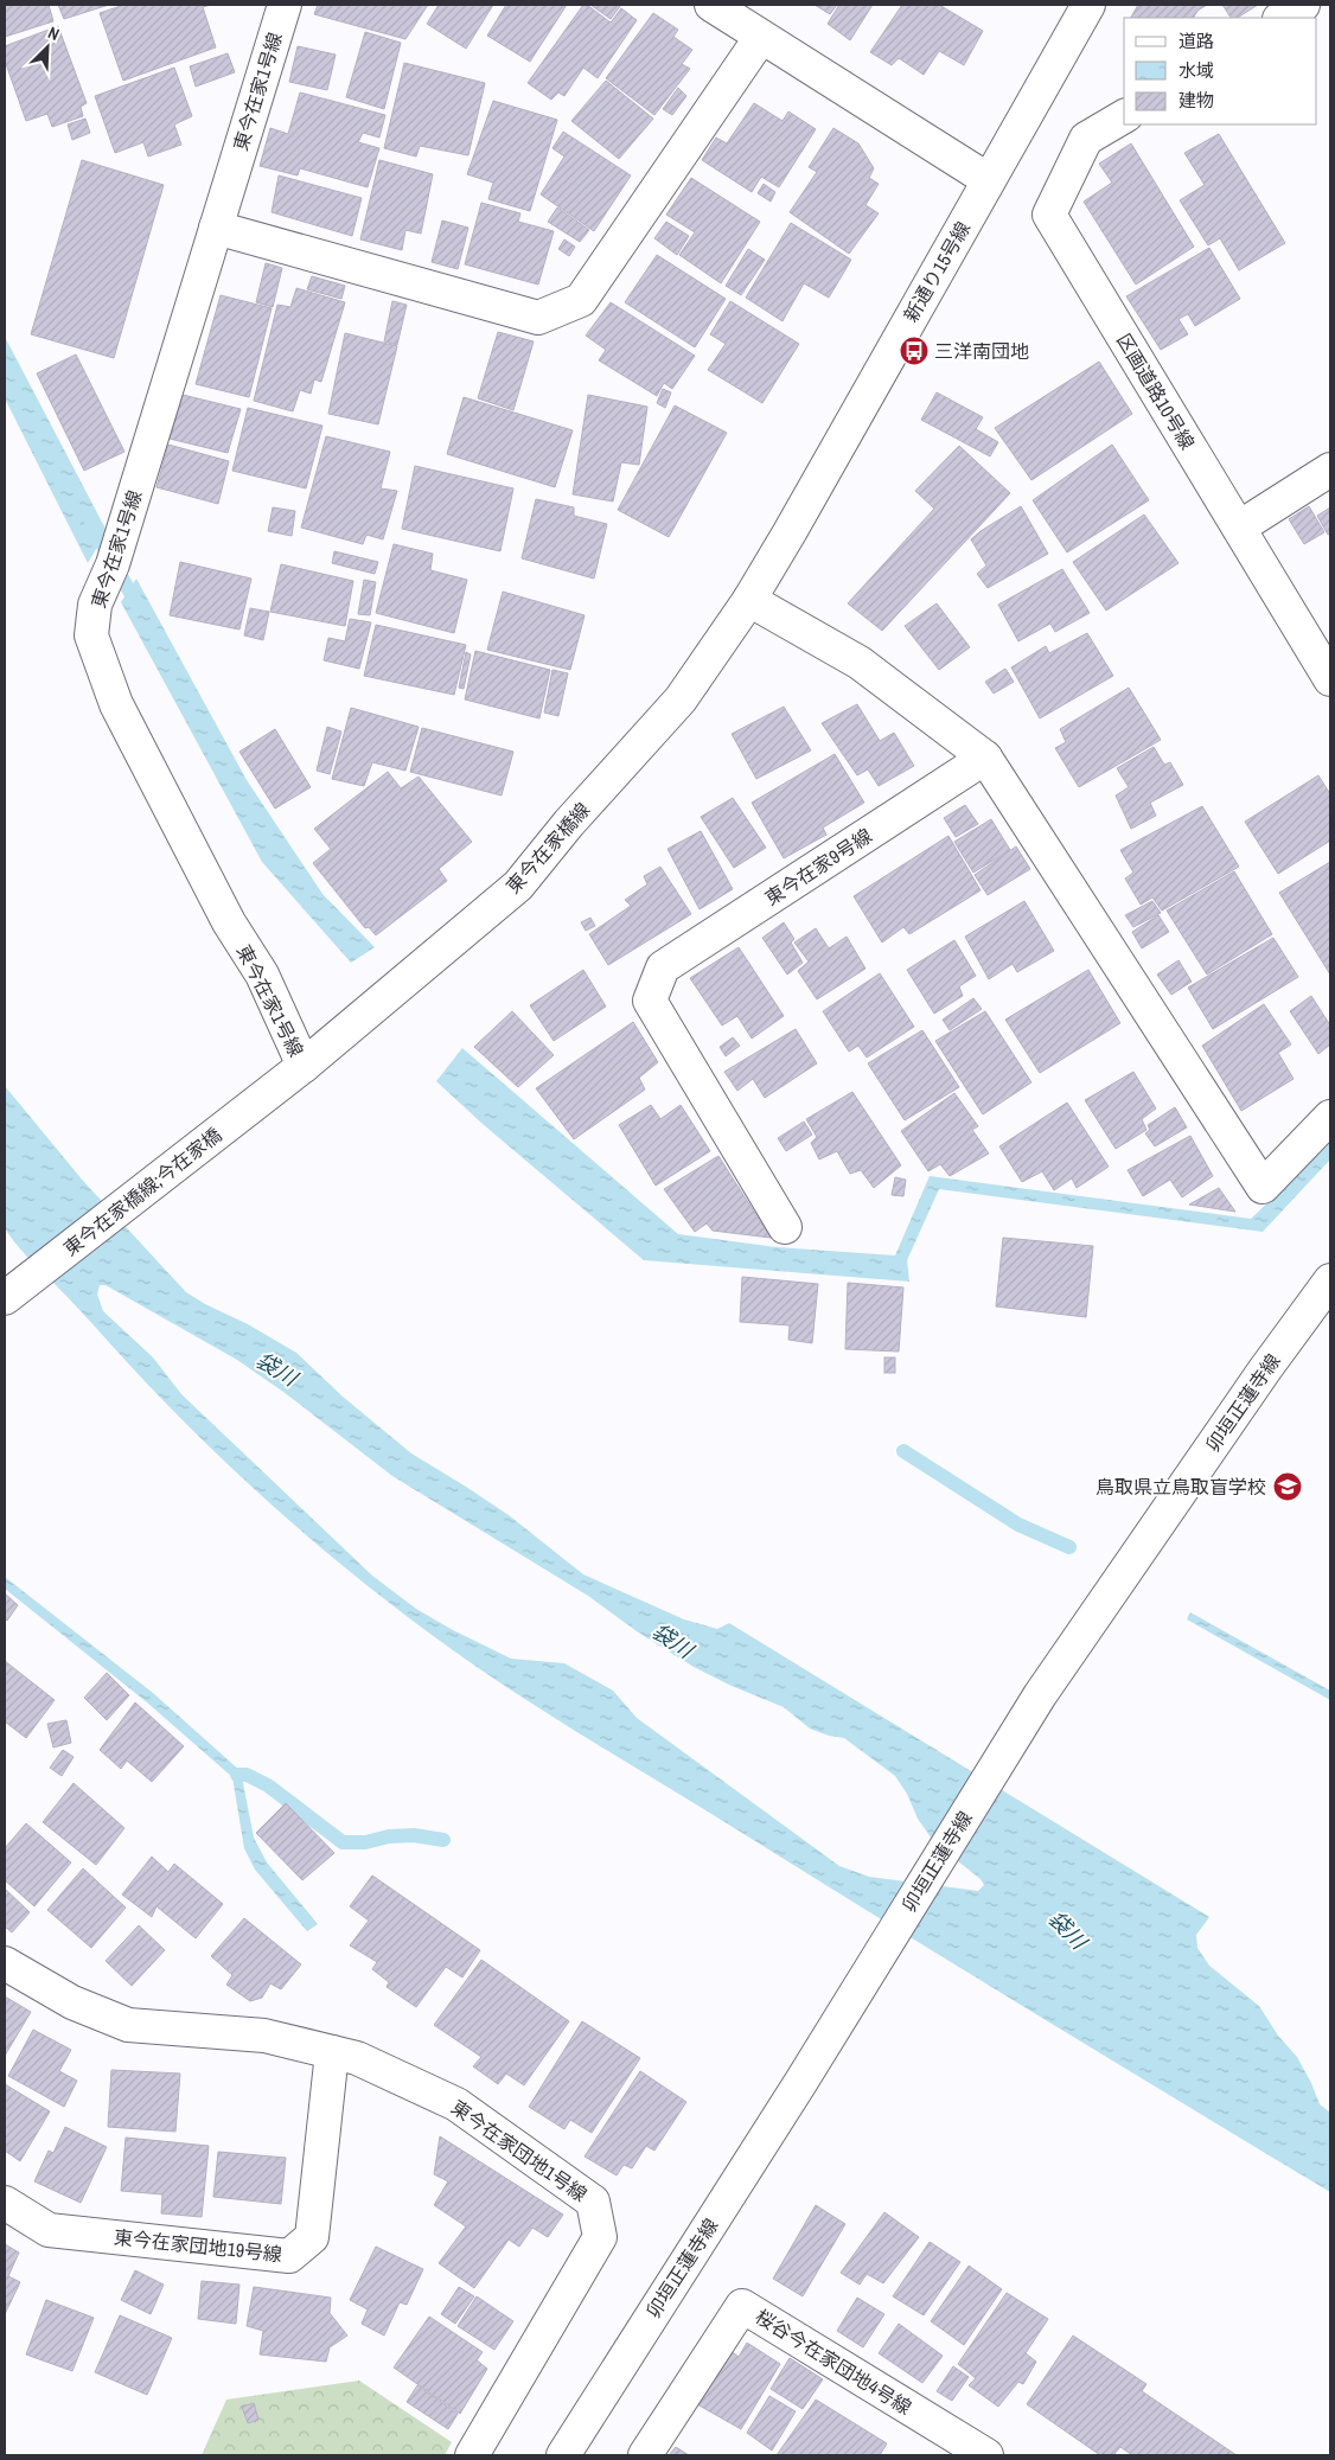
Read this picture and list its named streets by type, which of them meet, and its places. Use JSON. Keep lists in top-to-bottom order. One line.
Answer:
{"streets":{"street":["東今在家1号線","新通り15号線","区画道路10号線","東今在家橋線","東今在家9号線","東今在家橋線;今在家橋","卯垣正蓮寺線","東今在家団地1号線","東今在家団地19号線","桜谷今在家団地4号線"]},"crossings":[["東今在家1号線","東今在家橋線"],["東今在家1号線","東今在家橋線;今在家橋"],["新通り15号線","東今在家橋線"],["東今在家橋線","東今在家橋線;今在家橋"],["東今在家団地1号線","東今在家団地19号線"]],"water":["袋川"],"places":{"bus stop":["三洋南団地"],"school or university":["鳥取県立鳥取盲学校"]},"legend":["道路","水域","建物"],"north":"top right"}
